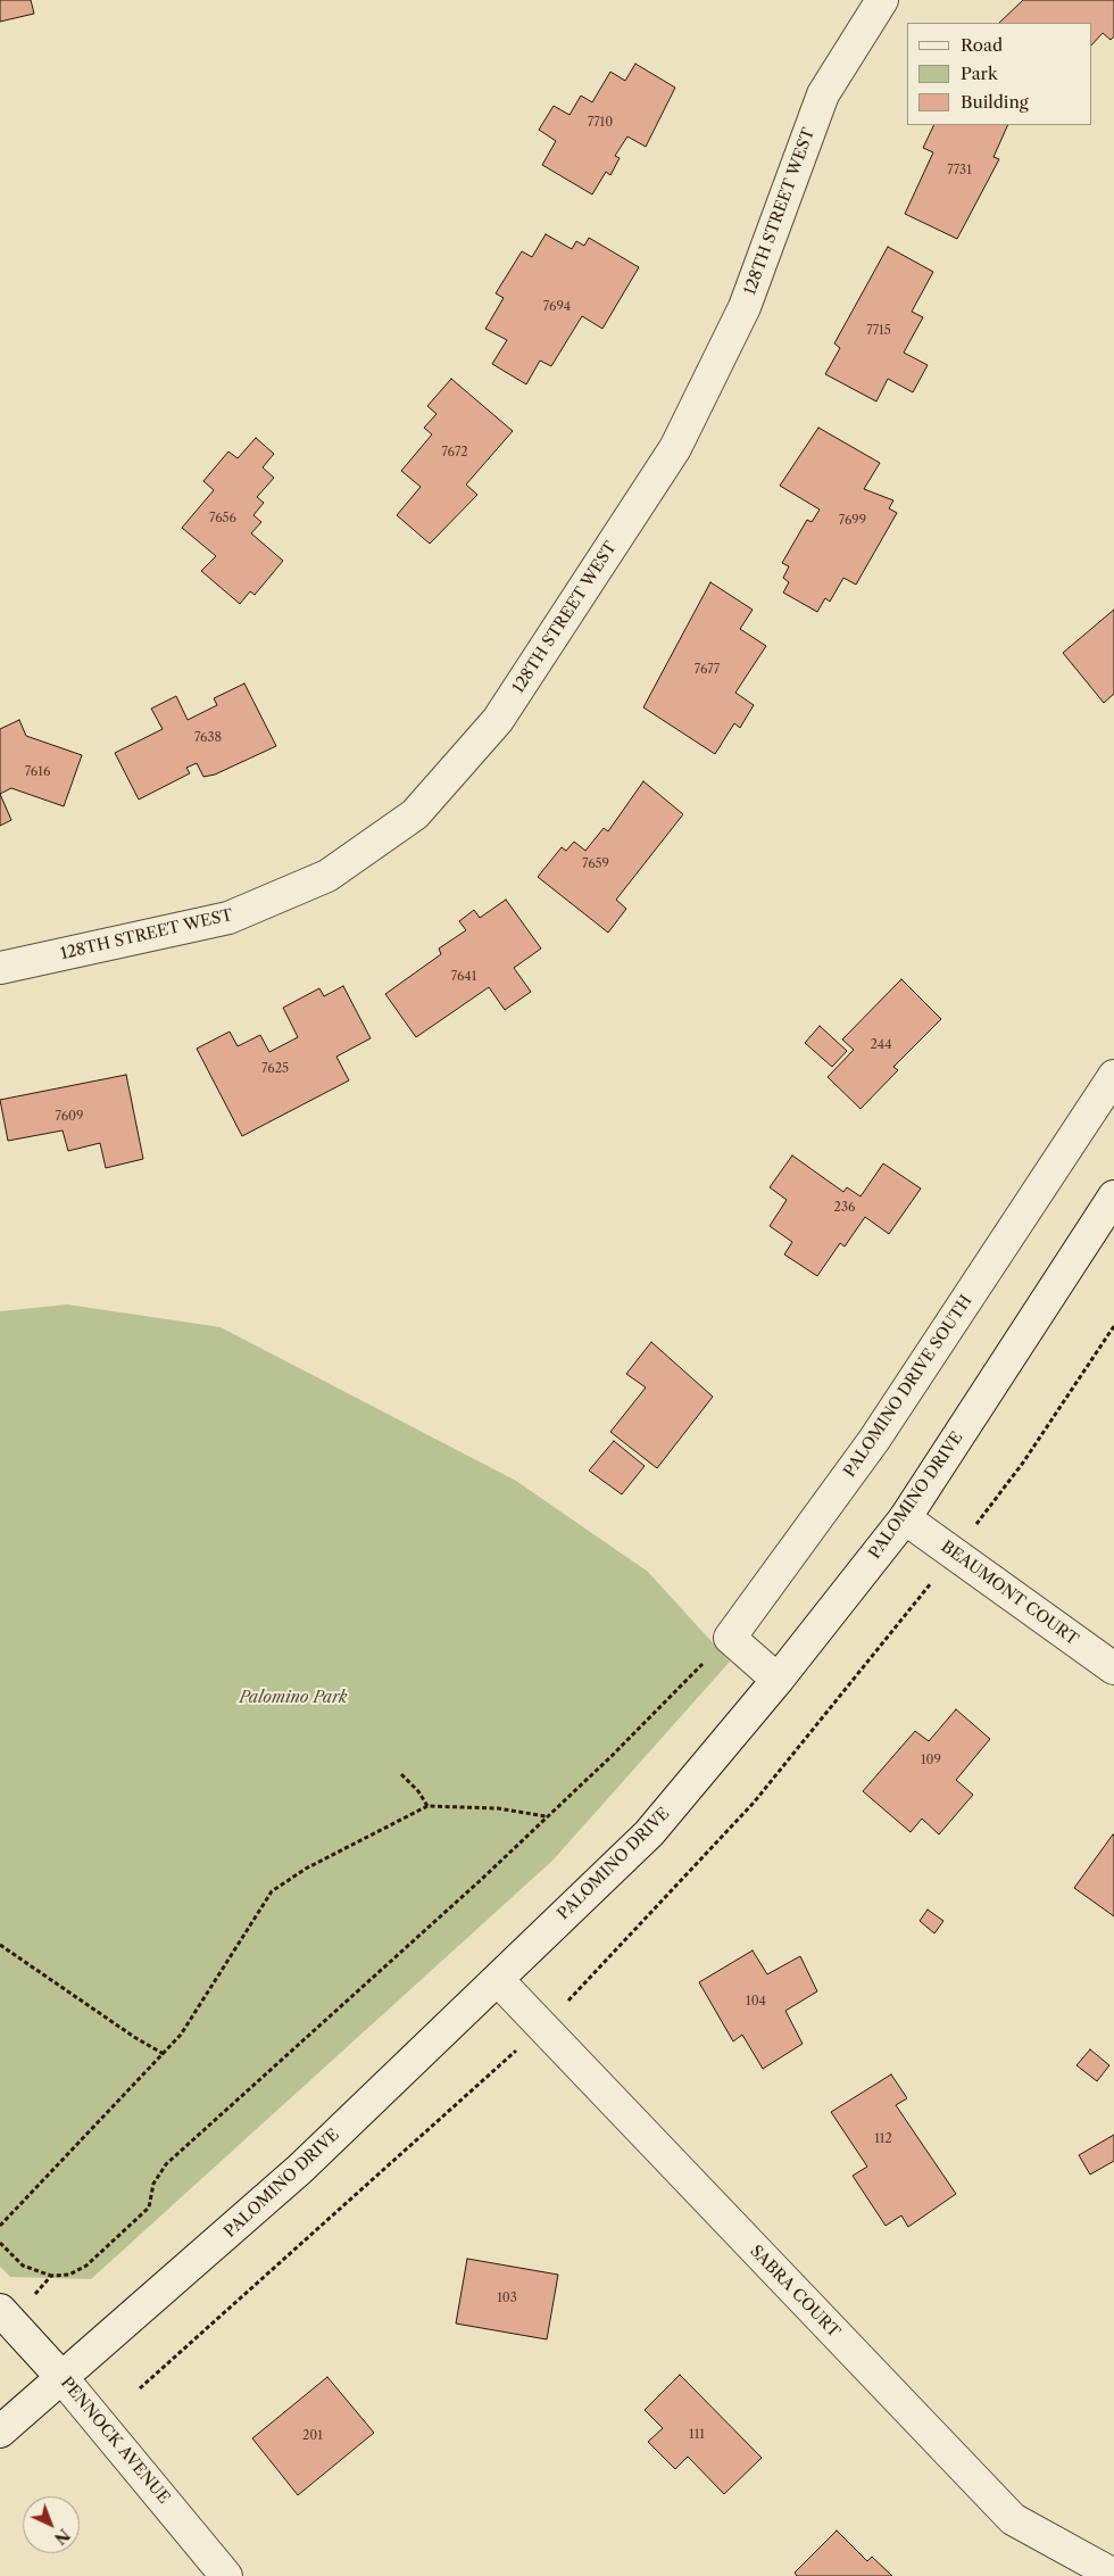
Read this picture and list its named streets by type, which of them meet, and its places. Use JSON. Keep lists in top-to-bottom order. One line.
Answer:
{"streets":{"street":["128TH STREET WEST","PALOMINO DRIVE SOUTH","PALOMINO DRIVE","BEAUMONT COURT","SABRA COURT","PENNOCK AVENUE"]},"crossings":[["PALOMINO DRIVE","BEAUMONT COURT"],["PALOMINO DRIVE","SABRA COURT"],["PALOMINO DRIVE","PENNOCK AVENUE"]],"parks":["Palomino Park"],"house_numbers":["7710","7731","7694","7715","7672","7656","7699","7677","7638","7616","7659","7641","244","7625","7609","236","109","104","112","103","111","201"],"legend":["Road","Park","Building"],"north":"bottom right"}
